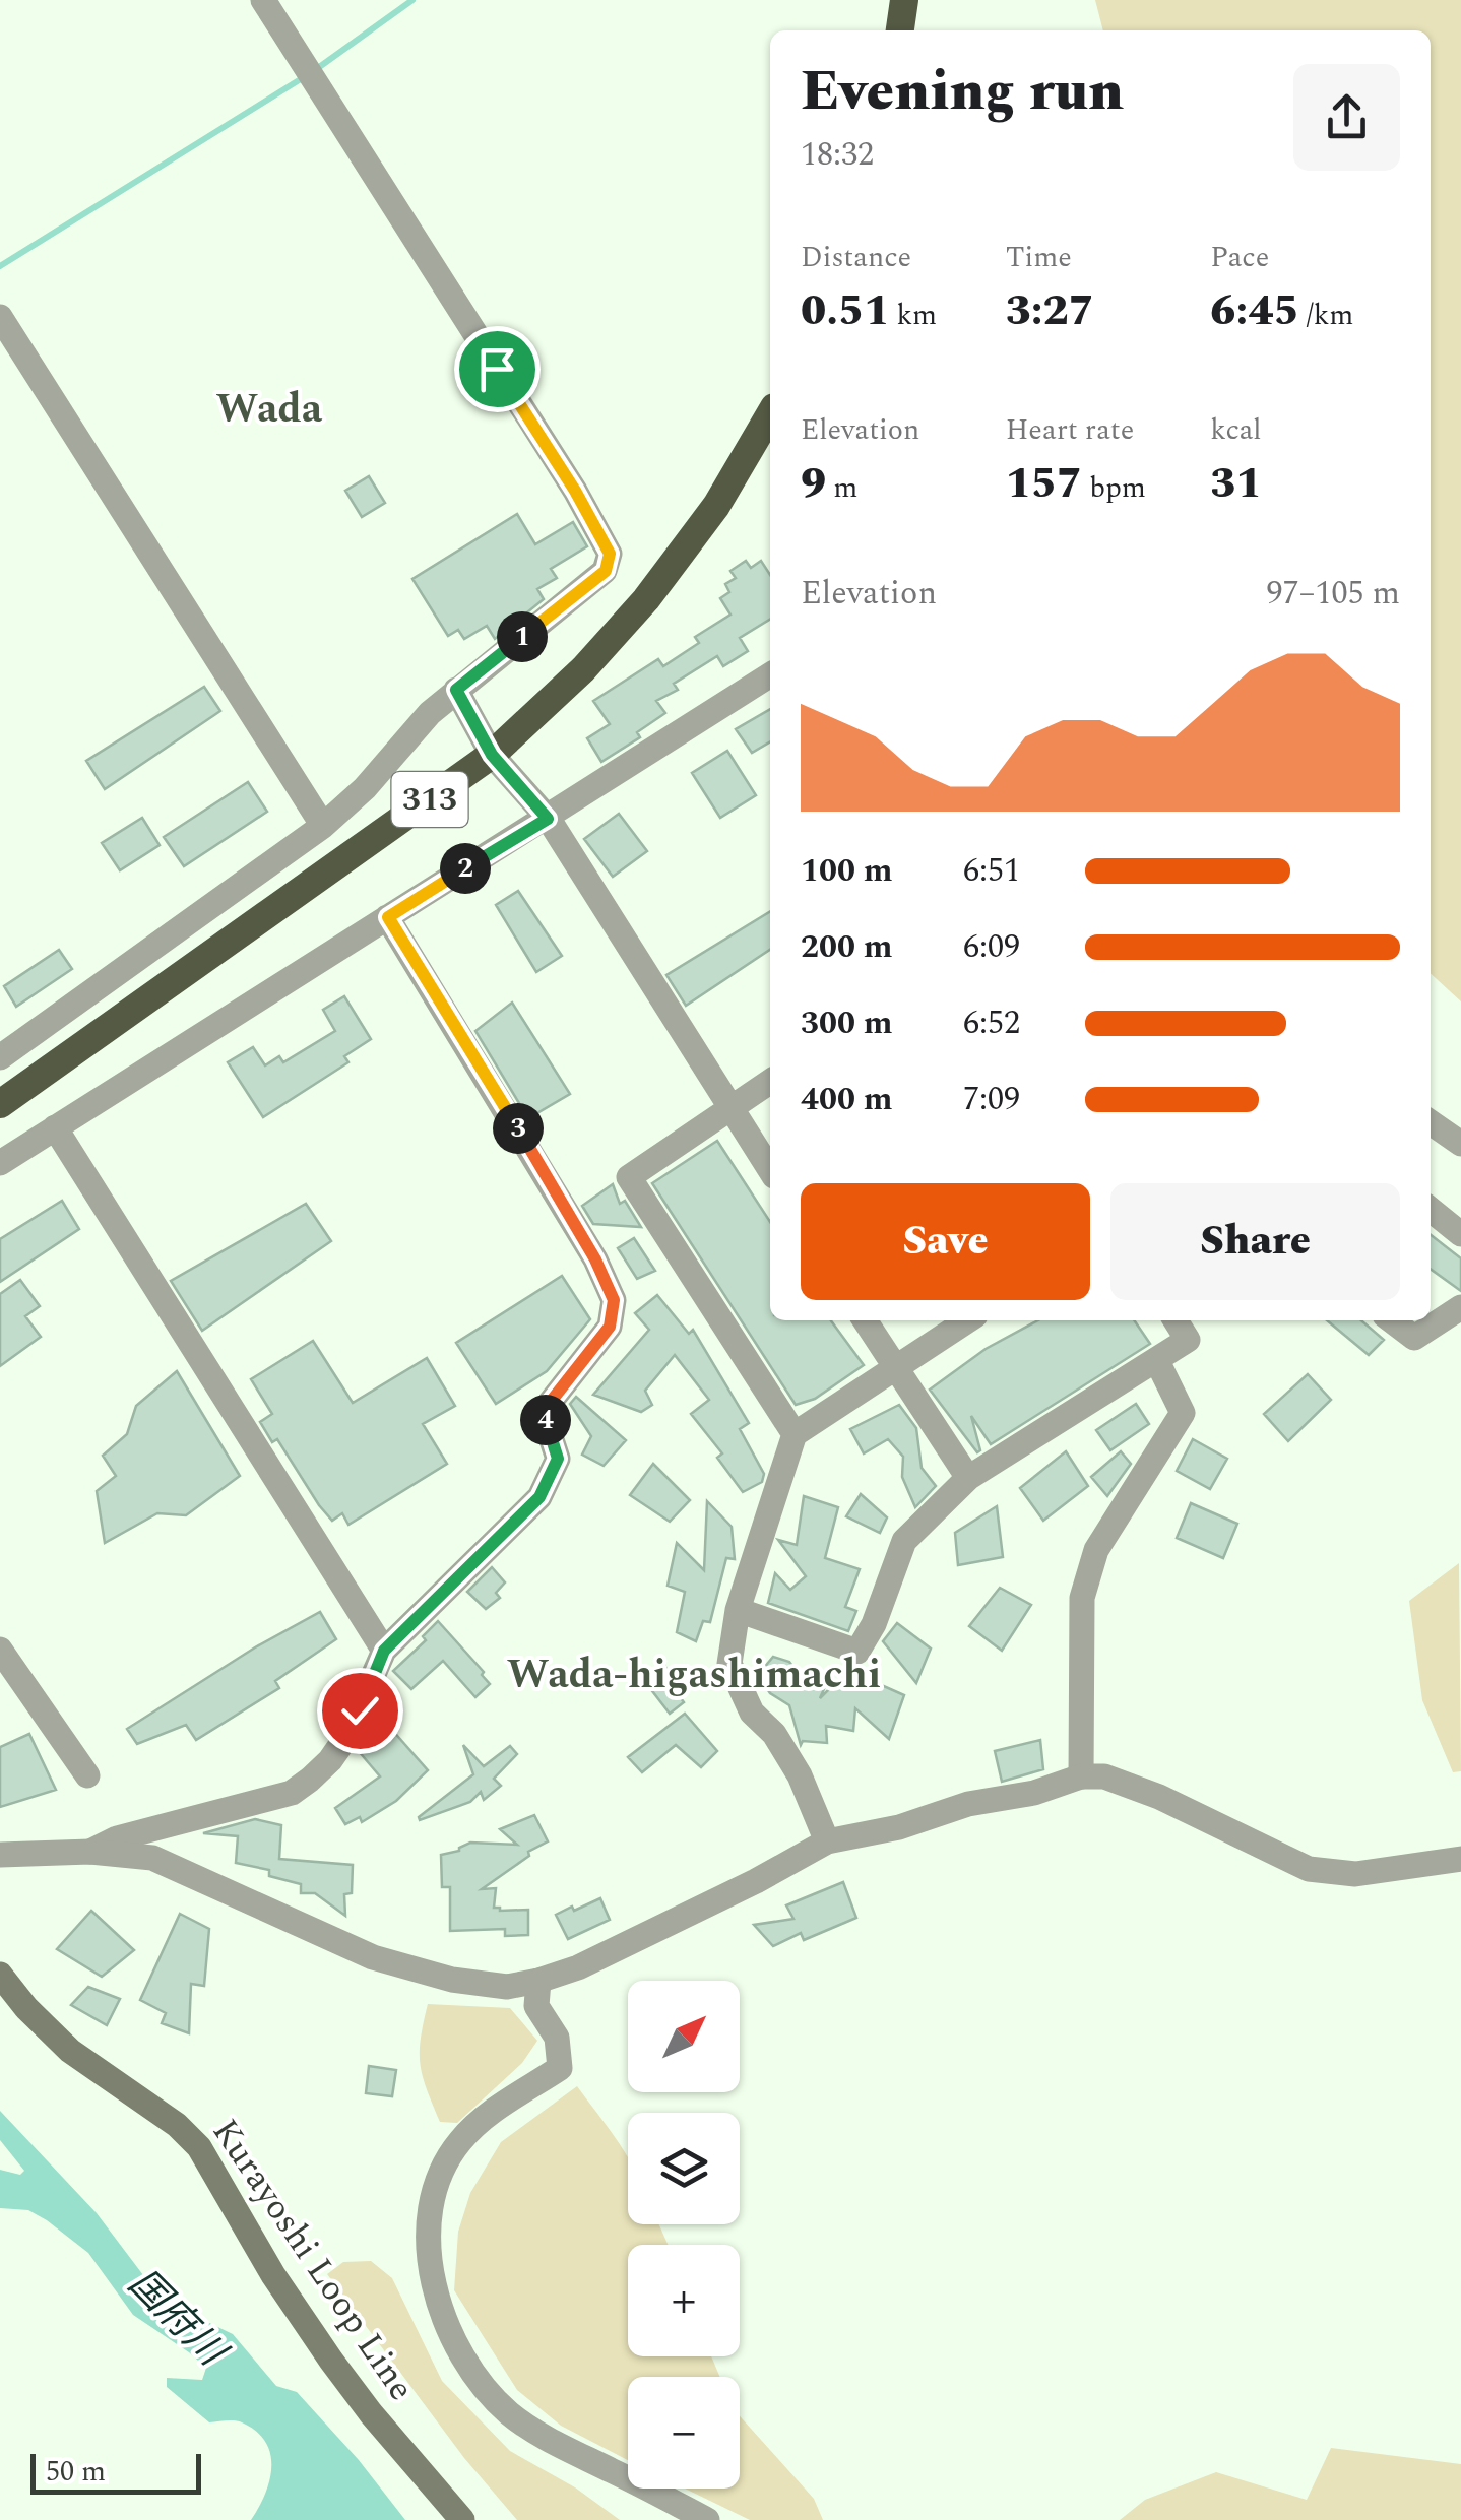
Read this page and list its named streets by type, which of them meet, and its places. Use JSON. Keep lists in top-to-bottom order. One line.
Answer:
{"streets":{"highway":["313"],"main road":["Kurayoshi Loop Line"]},"districts":["Wada","Wada-higashimachi"],"water":["国府川"],"scale_bar":"50 m","north":"top right","page":{"heading":["Evening run","18:32"],"stats":[["Distance","0.51 km"],["Time","3:27"],["Pace","6:45 /km"],["Elevation","9 m"],["Heart rate","157 bpm"],["kcal","31"]],"chart":["Elevation","97–105 m"],"pins":["1","2","3","4"],"list":[{"name":"100 m","note":"6:51"},{"name":"200 m","note":"6:09"},{"name":"300 m","note":"6:52"},{"name":"400 m","note":"7:09"}],"buttons":["Save","Share"],"map_buttons":["+","−"],"scale":"50 m"}}
